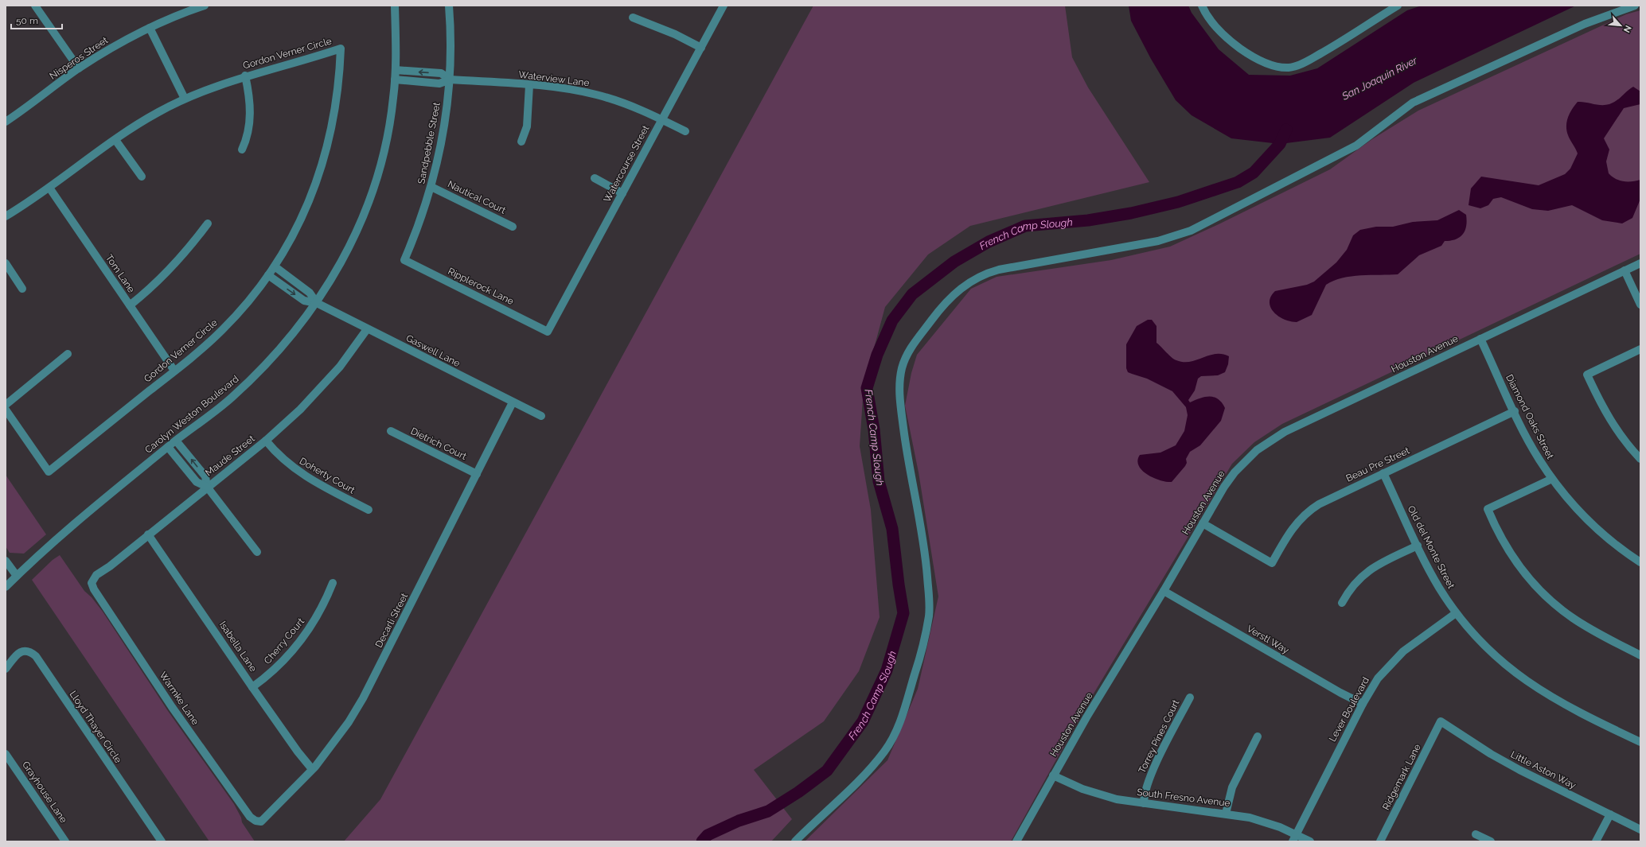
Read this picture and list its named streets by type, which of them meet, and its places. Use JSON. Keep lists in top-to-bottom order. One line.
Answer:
{"streets":{"street":["Gordon Verner Circle","Nisperos Street","Waterview Lane","Sandpebble Street","Watercourse Street","Nautical Court","Tom Lane","Ripplerock Lane","Gaswell Lane","Houston Avenue","Carolyn Weston Boulevard","Diamond Oaks Street","Dietrich Court","Maude Street","Beau Pre Street","Doherty Court","Old del Monte Street","Decarli Street","Verstl Way","Cherry Court","Isabella Lane","Warmke Lane","Lever Boulevard","Lloyd Thayer Circle","Torrey Pines Court","Little Aston Way","Ridgemark Lane","Grayhouse Lane","South Fresno Avenue"]},"crossings":[["Gordon Verner Circle","Tom Lane"],["Gordon Verner Circle","Gaswell Lane"],["Waterview Lane","Sandpebble Street"],["Waterview Lane","Watercourse Street"],["Waterview Lane","Carolyn Weston Boulevard"],["Sandpebble Street","Nautical Court"],["Sandpebble Street","Ripplerock Lane"],["Watercourse Street","Ripplerock Lane"],["Gaswell Lane","Carolyn Weston Boulevard"],["Gaswell Lane","Maude Street"],["Gaswell Lane","Decarli Street"],["Houston Avenue","Diamond Oaks Street"],["Houston Avenue","Beau Pre Street"],["Houston Avenue","Verstl Way"],["Houston Avenue","South Fresno Avenue"],["Diamond Oaks Street","Beau Pre Street"],["Dietrich Court","Decarli Street"],["Maude Street","Doherty Court"],["Maude Street","Isabella Lane"],["Maude Street","Warmke Lane"],["Beau Pre Street","Old del Monte Street"],["Old del Monte Street","Lever Boulevard"],["Decarli Street","Isabella Lane"],["Decarli Street","Warmke Lane"],["Verstl Way","Lever Boulevard"],["Cherry Court","Isabella Lane"],["Lever Boulevard","South Fresno Avenue"],["Torrey Pines Court","South Fresno Avenue"],["Little Aston Way","Ridgemark Lane"]],"water":["San Joaquin River","French Camp Slough"],"scale_bar":"50 m","north":"bottom right"}
